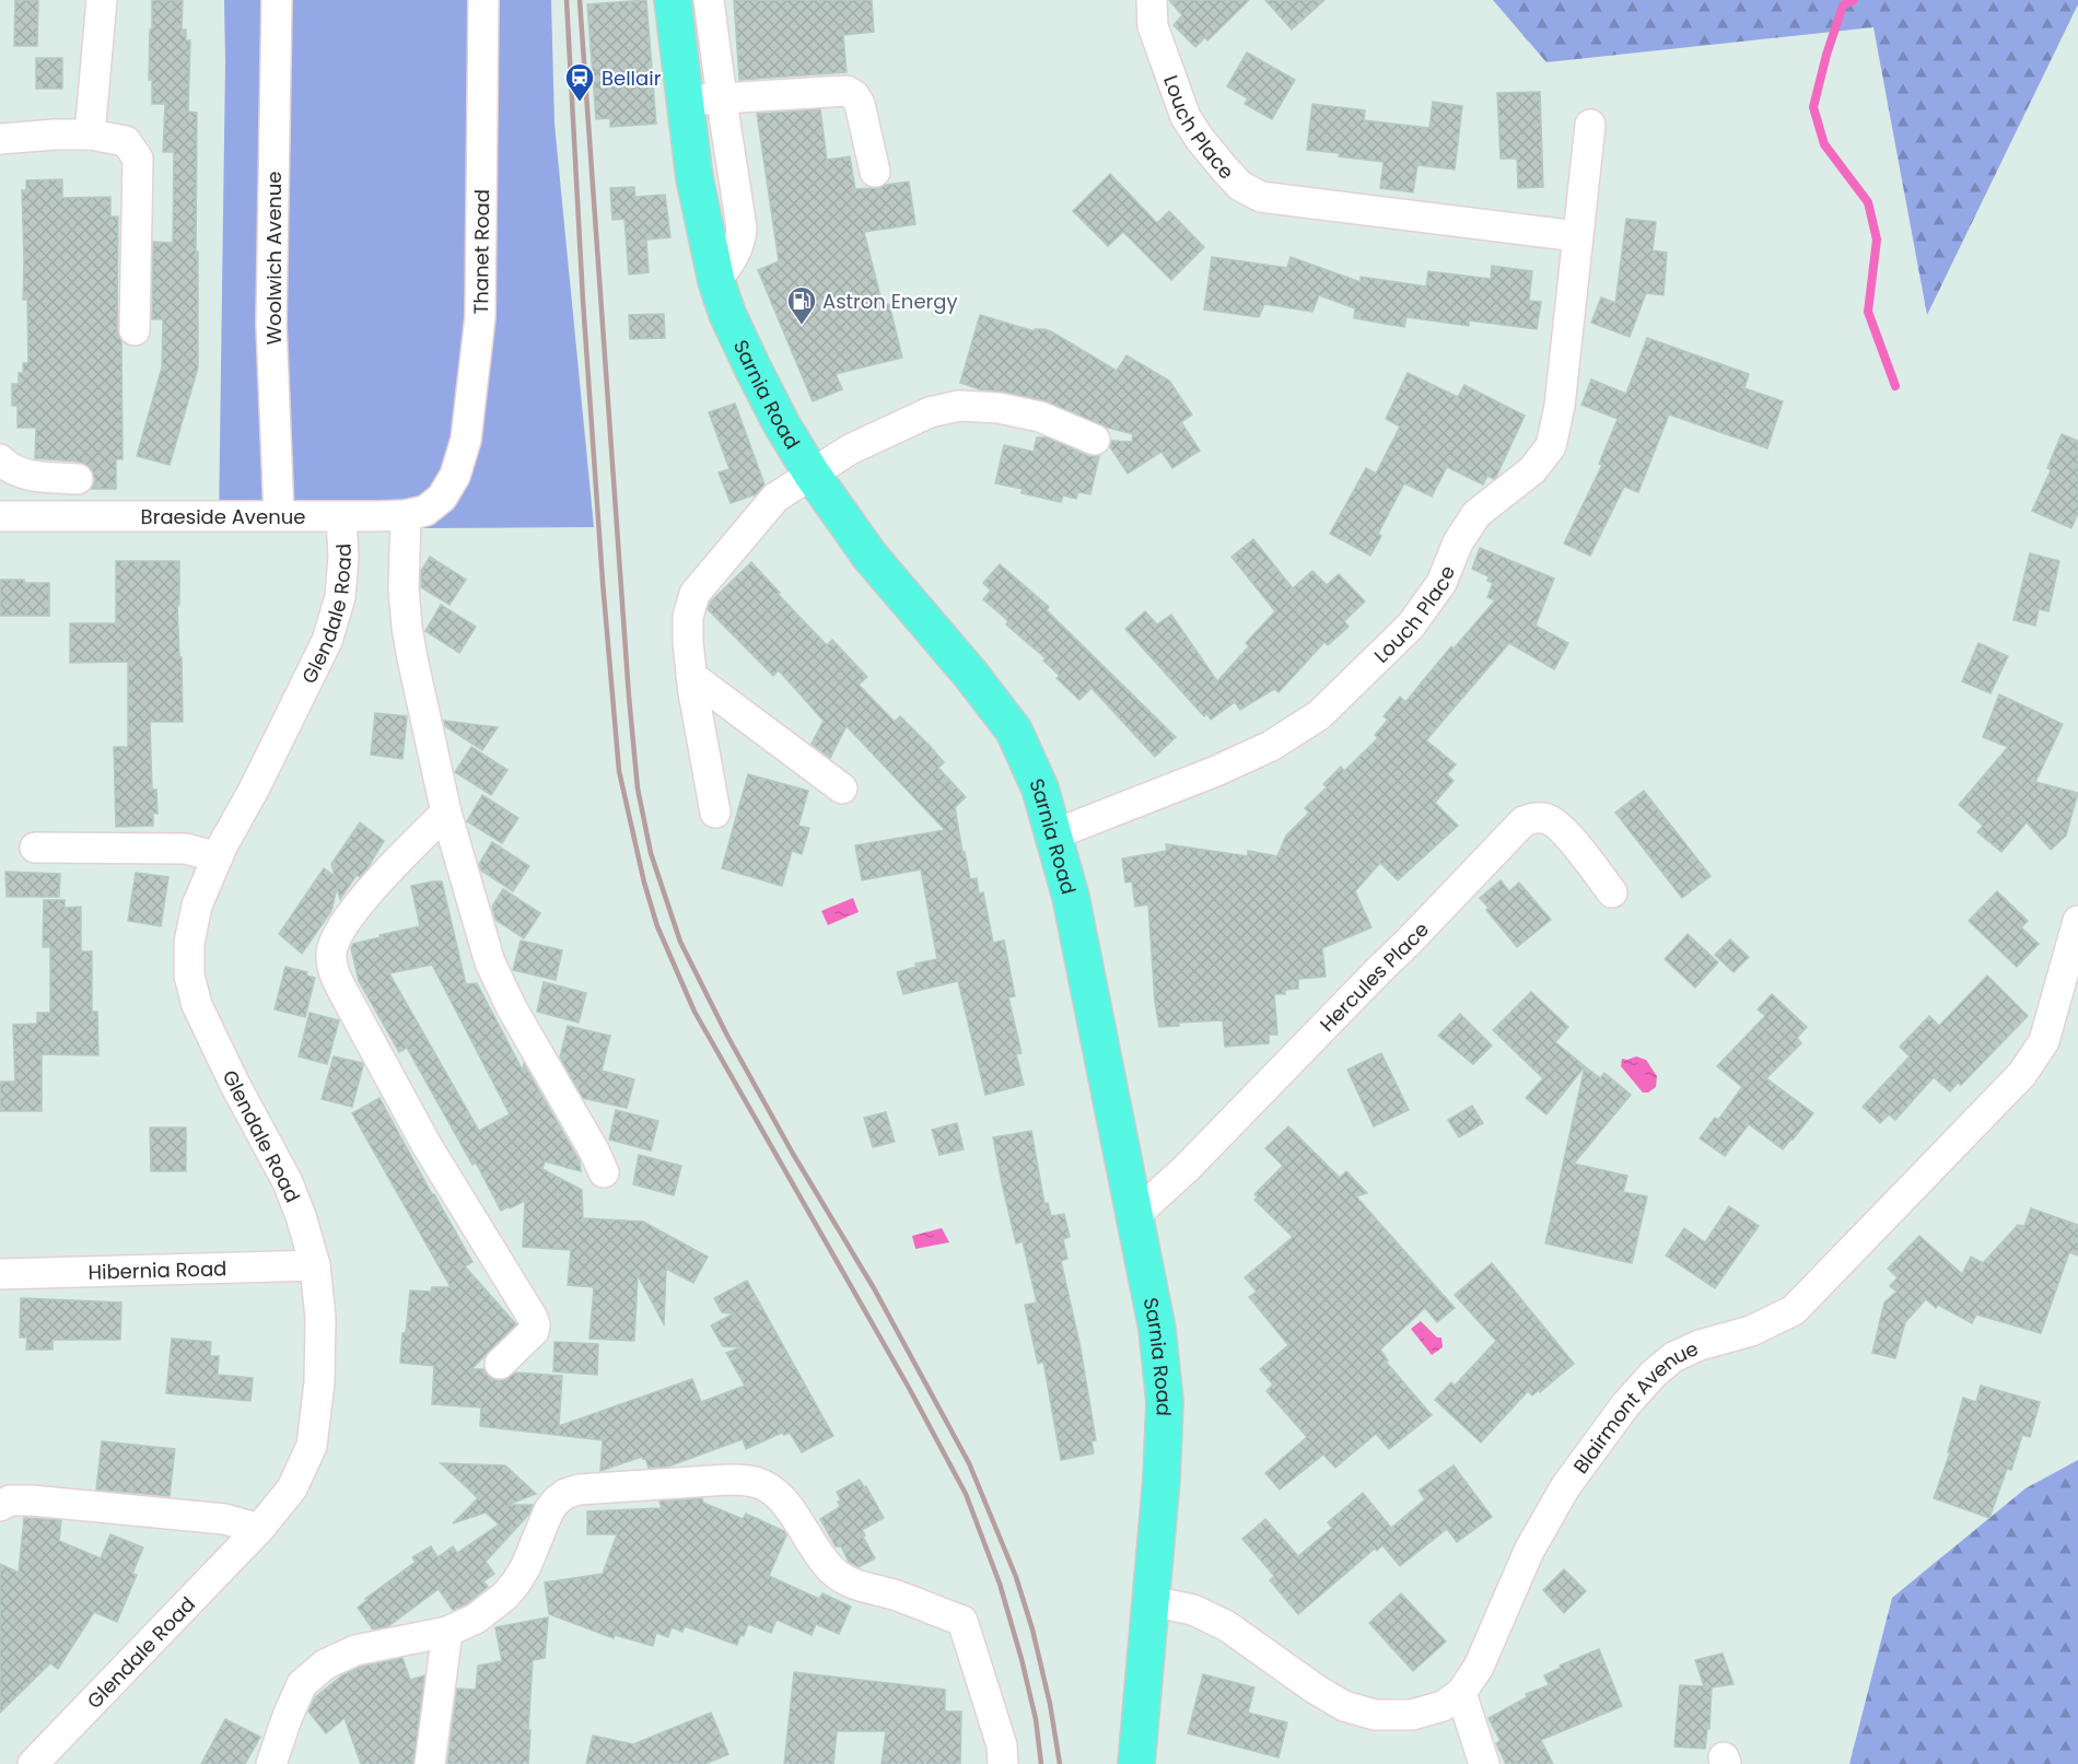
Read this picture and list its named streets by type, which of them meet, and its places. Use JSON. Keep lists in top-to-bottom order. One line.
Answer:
{"streets":{"main road":["Sarnia Road"],"street":["Louch Place","Thanet Road","Woolwich Avenue","Braeside Avenue","Glendale Road","Hercules Place","Hibernia Road","Blairmont Avenue"]},"crossings":[["Louch Place","Sarnia Road"],["Thanet Road","Braeside Avenue"],["Woolwich Avenue","Braeside Avenue"],["Sarnia Road","Hercules Place"],["Sarnia Road","Blairmont Avenue"],["Braeside Avenue","Glendale Road"],["Glendale Road","Hibernia Road"]],"places":{"station":["Bellair"],"fuel station":["Astron Energy"]}}
